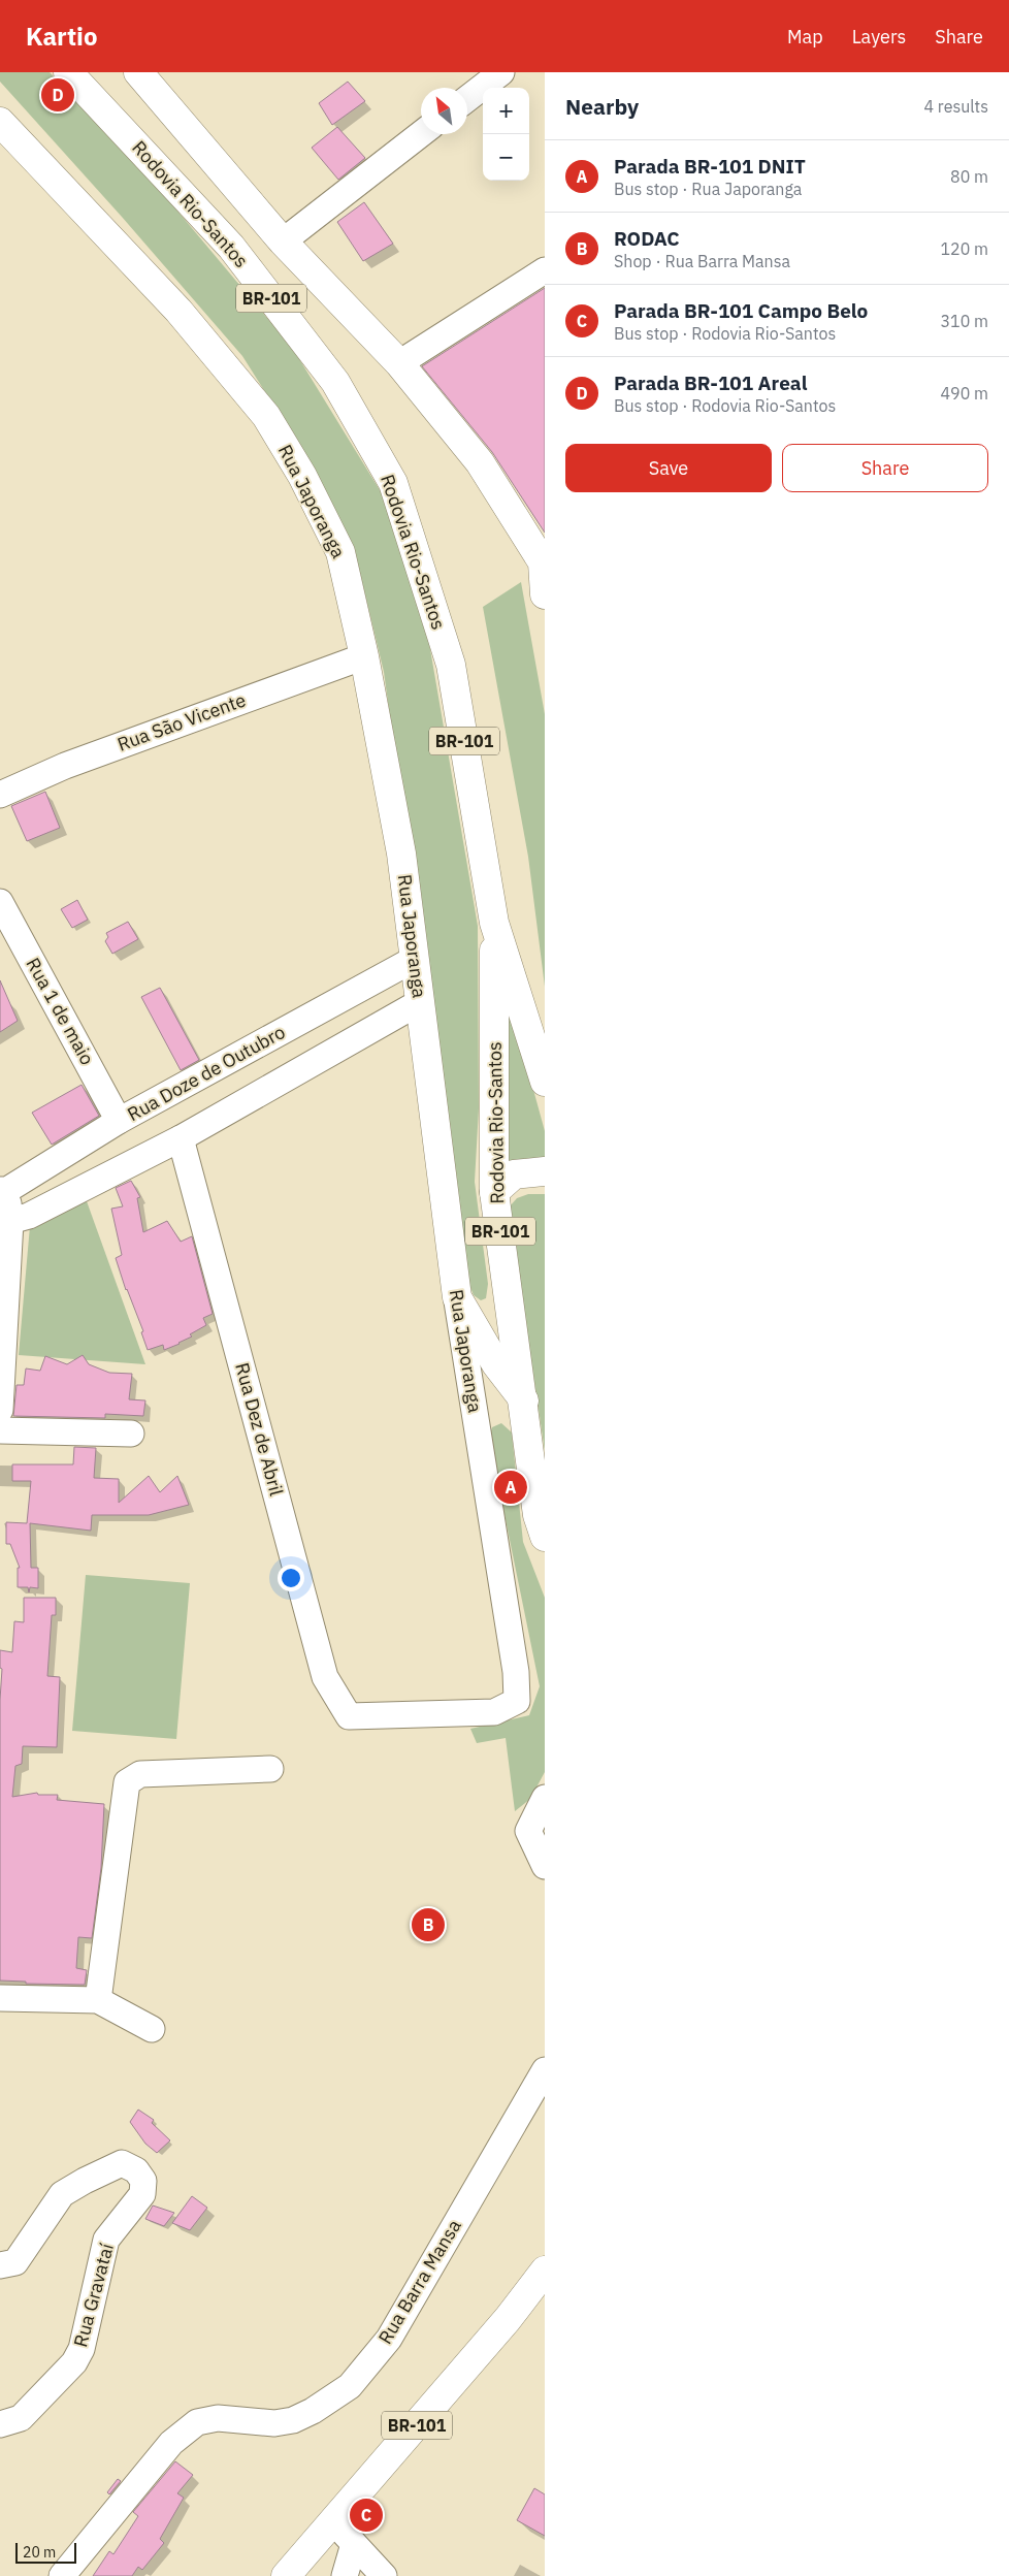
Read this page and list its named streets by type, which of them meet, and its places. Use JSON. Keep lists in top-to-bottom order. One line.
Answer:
{"streets":{"main road":["Rodovia Rio-Santos","BR-101","Rua Japoranga"],"street":["Rua São Vicente","Rua 1 de maio","Rua Doze de Outubro","Rua Dez de Abril","Rua Barra Mansa","Rua Gravataí"]},"crossings":[["Rua Japoranga","Rua São Vicente"],["Rua Japoranga","Rua Doze de Outubro"],["Rua Japoranga","Rua Dez de Abril"],["Rua 1 de maio","Rua Doze de Outubro"]],"scale_bar":"20 m","north":"top left","page":{"header":"Kartio","nav":["Map","Layers","Share"],"heading":["Nearby","4 results"],"pins":["D","A","B","C"],"map_buttons":["+","−"],"list":[{"mark":"A","name":"Parada BR-101 DNIT","note":"Bus stop · Rua Japoranga","value":"80 m"},{"mark":"B","name":"RODAC","note":"Shop · Rua Barra Mansa","value":"120 m"},{"mark":"C","name":"Parada BR-101 Campo Belo","note":"Bus stop · Rodovia Rio-Santos","value":"310 m"},{"mark":"D","name":"Parada BR-101 Areal","note":"Bus stop · Rodovia Rio-Santos","value":"490 m"}],"buttons":["Save","Share"],"scale":"20 m"}}
